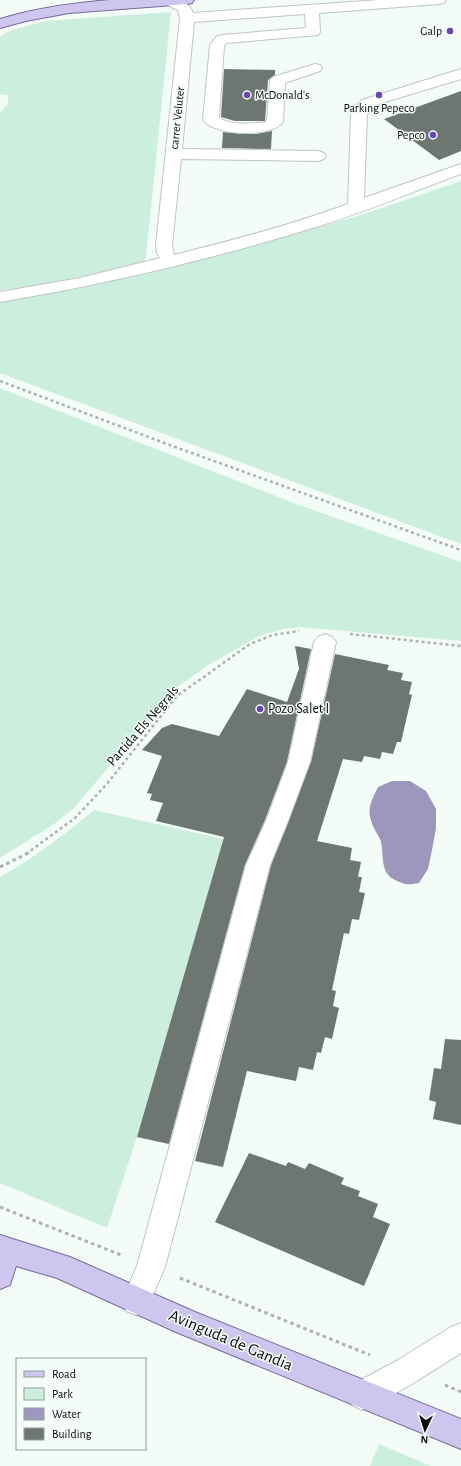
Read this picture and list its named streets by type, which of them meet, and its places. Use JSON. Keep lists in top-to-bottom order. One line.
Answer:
{"streets":{"main road":["Avinguda de Gandia"],"street":["carrer Veluter"],"path":["Partida Els Negrals"]},"places":["Galp","McDonald's","Parking Pepeco","Pepco","Pozo Salet I"],"legend":["Road","Park","Water","Building"],"north":"bottom"}
